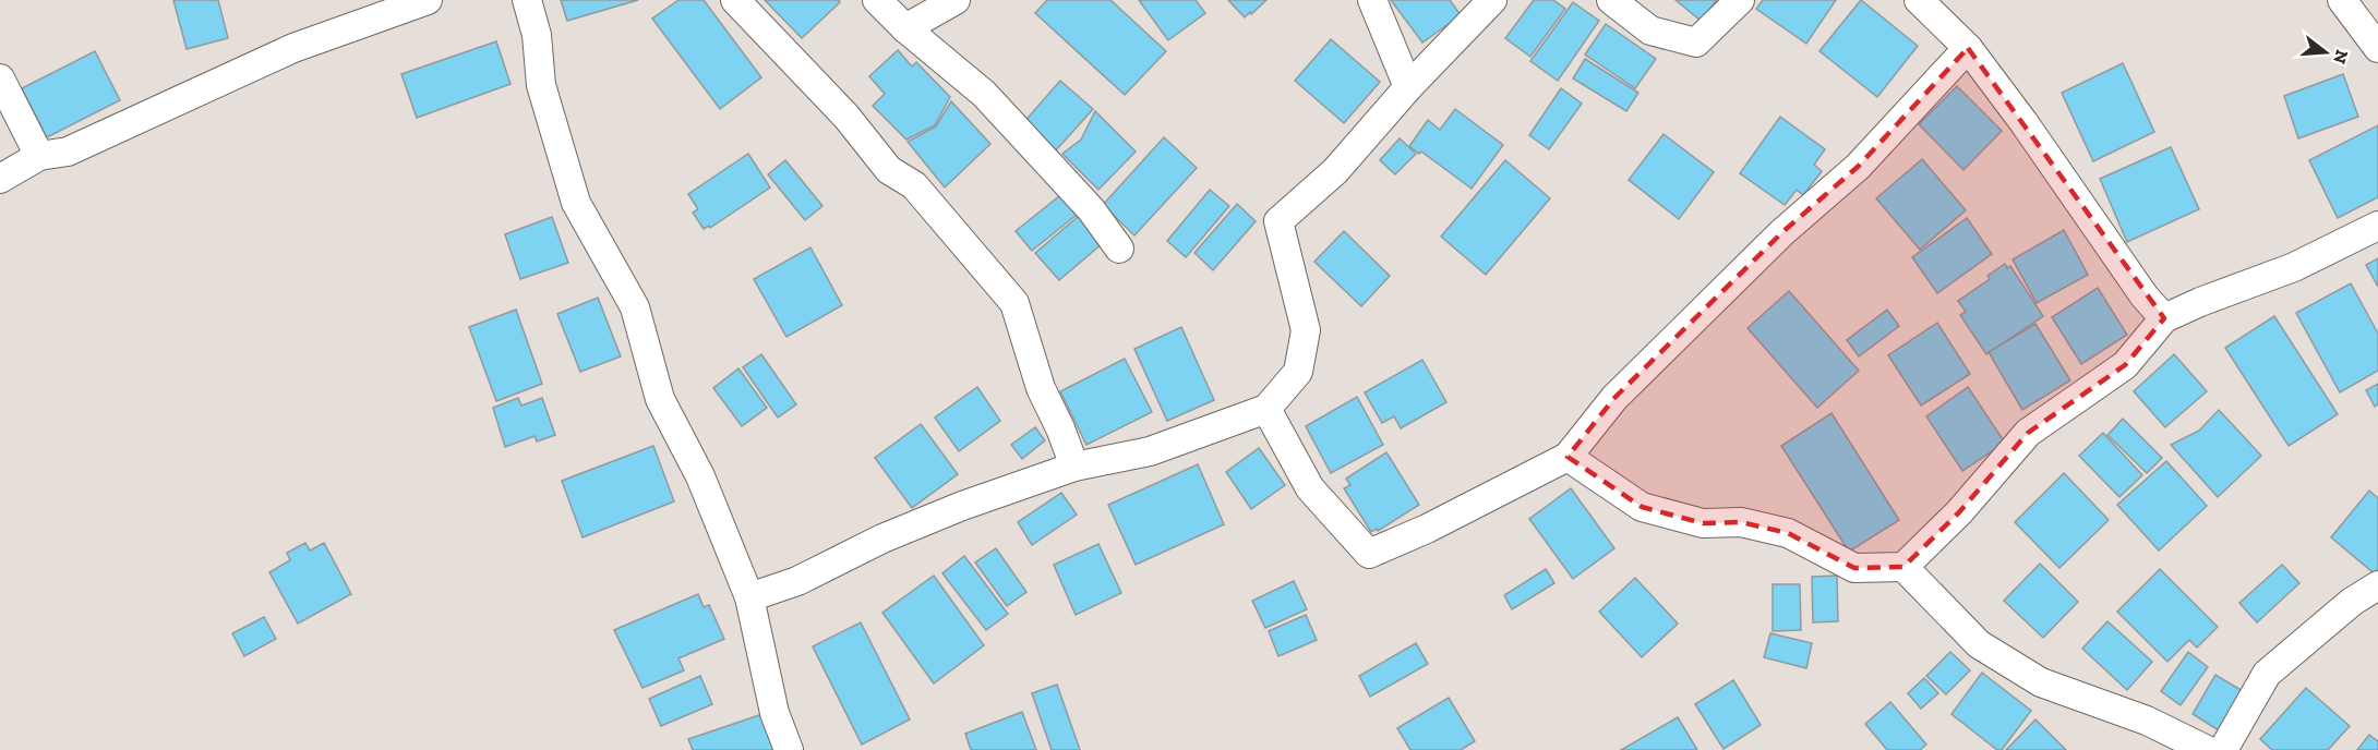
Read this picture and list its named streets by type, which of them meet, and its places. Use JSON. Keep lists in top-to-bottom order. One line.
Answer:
{"north":"right"}
